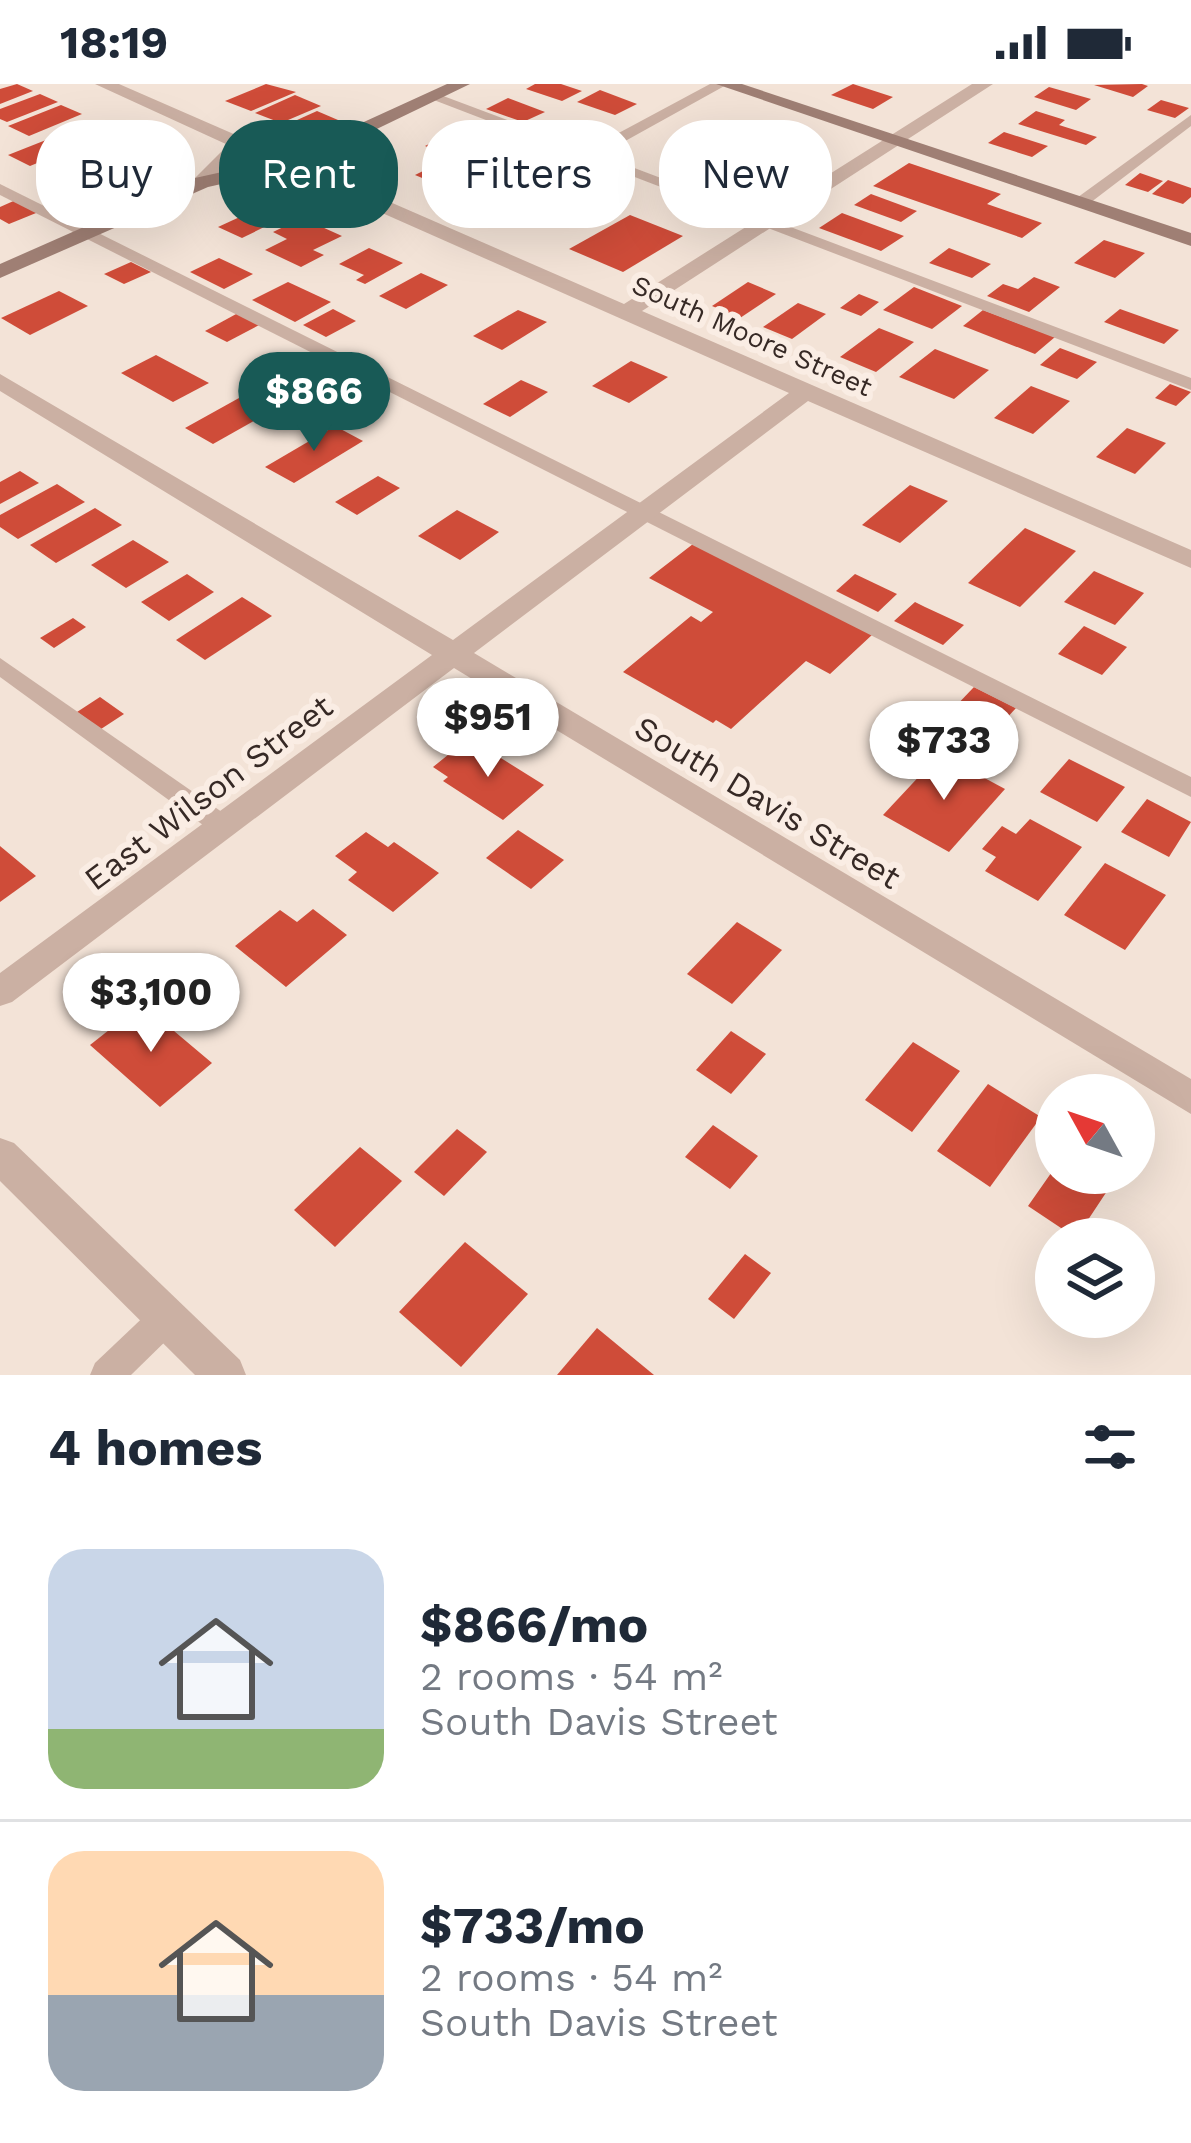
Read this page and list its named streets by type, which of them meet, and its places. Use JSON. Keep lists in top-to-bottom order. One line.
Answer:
{"streets":{"street":["South Moore Street","East Wilson Street","South Davis Street"]},"crossings":[["South Moore Street","East Wilson Street"],["East Wilson Street","South Davis Street"]],"north":"top left","page":{"status":"18:19","chip":["Buy","Rent","Filters","New"],"price":["$866","$951","$733","$3,100"],"heading":"4 homes","list":[{"name":"$866/mo","note":"2 rooms · 54 m² · South Davis Street"},{"name":"$733/mo","note":"2 rooms · 54 m² · South Davis Street"}]}}
